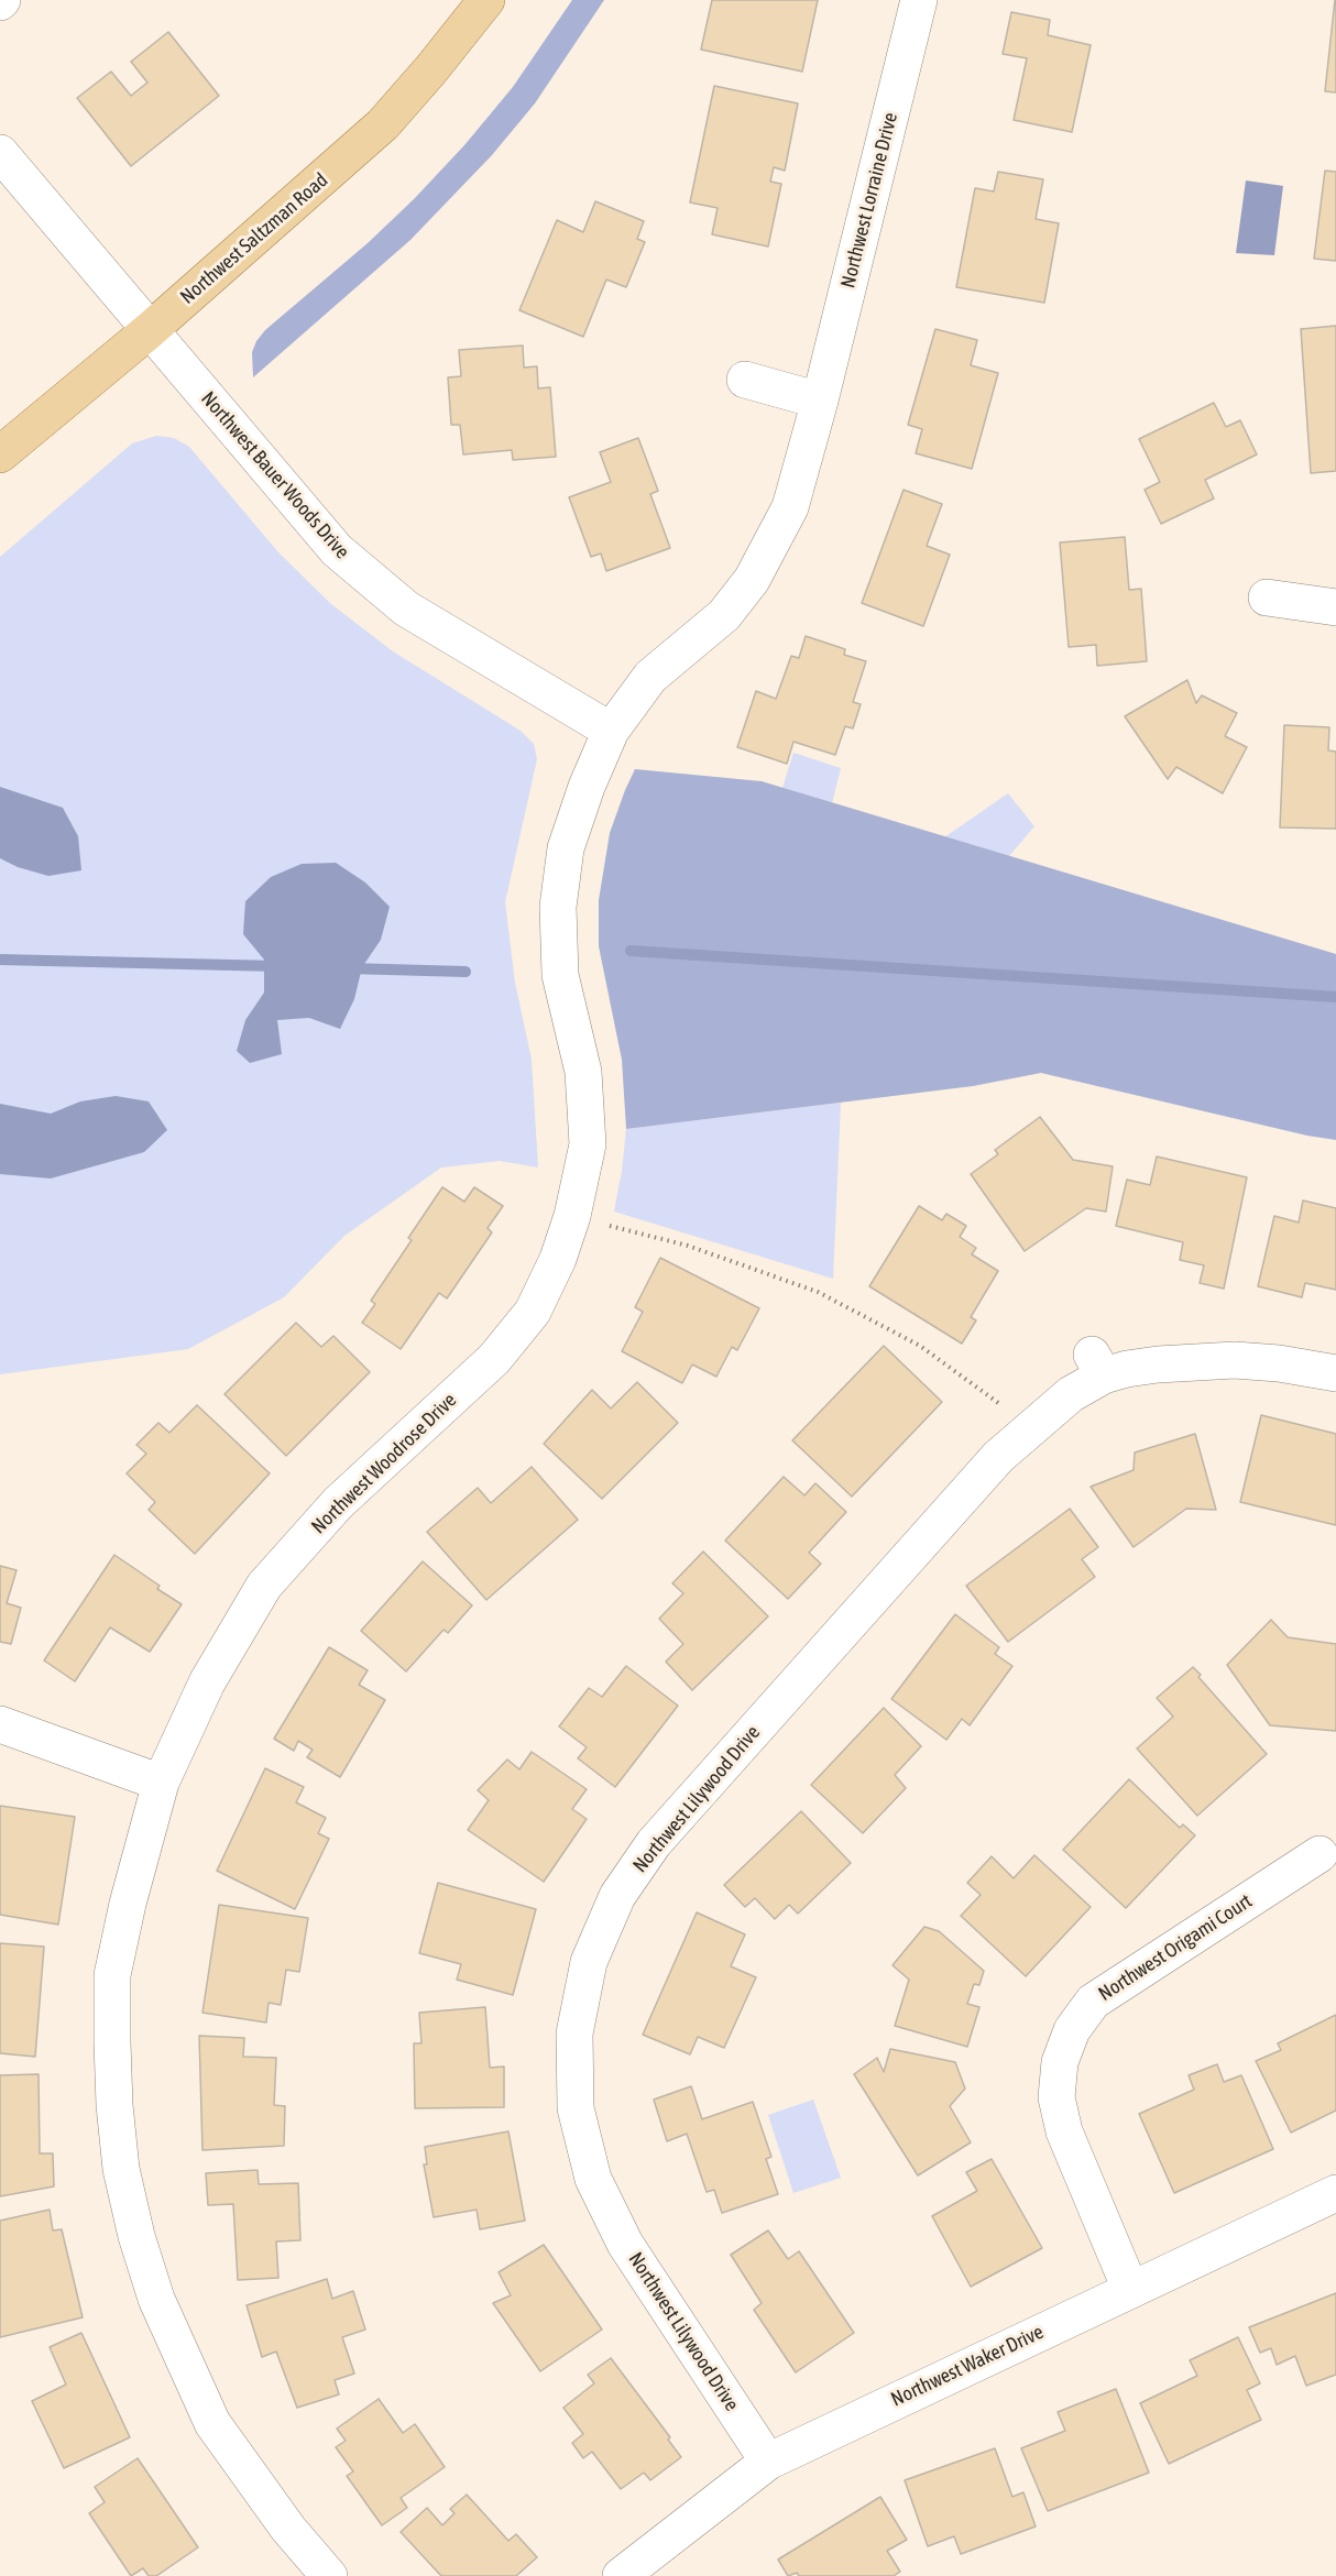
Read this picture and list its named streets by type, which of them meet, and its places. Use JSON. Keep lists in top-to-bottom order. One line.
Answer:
{"streets":{"main road":["Northwest Saltzman Road"],"street":["Northwest Lorraine Drive","Northwest Bauer Woods Drive","Northwest Woodrose Drive","Northwest Lilywood Drive","Northwest Origami Court","Northwest Waker Drive"]},"crossings":[["Northwest Lorraine Drive","Northwest Bauer Woods Drive"],["Northwest Lorraine Drive","Northwest Woodrose Drive"],["Northwest Saltzman Road","Northwest Bauer Woods Drive"],["Northwest Bauer Woods Drive","Northwest Woodrose Drive"],["Northwest Lilywood Drive","Northwest Waker Drive"],["Northwest Origami Court","Northwest Waker Drive"]]}
